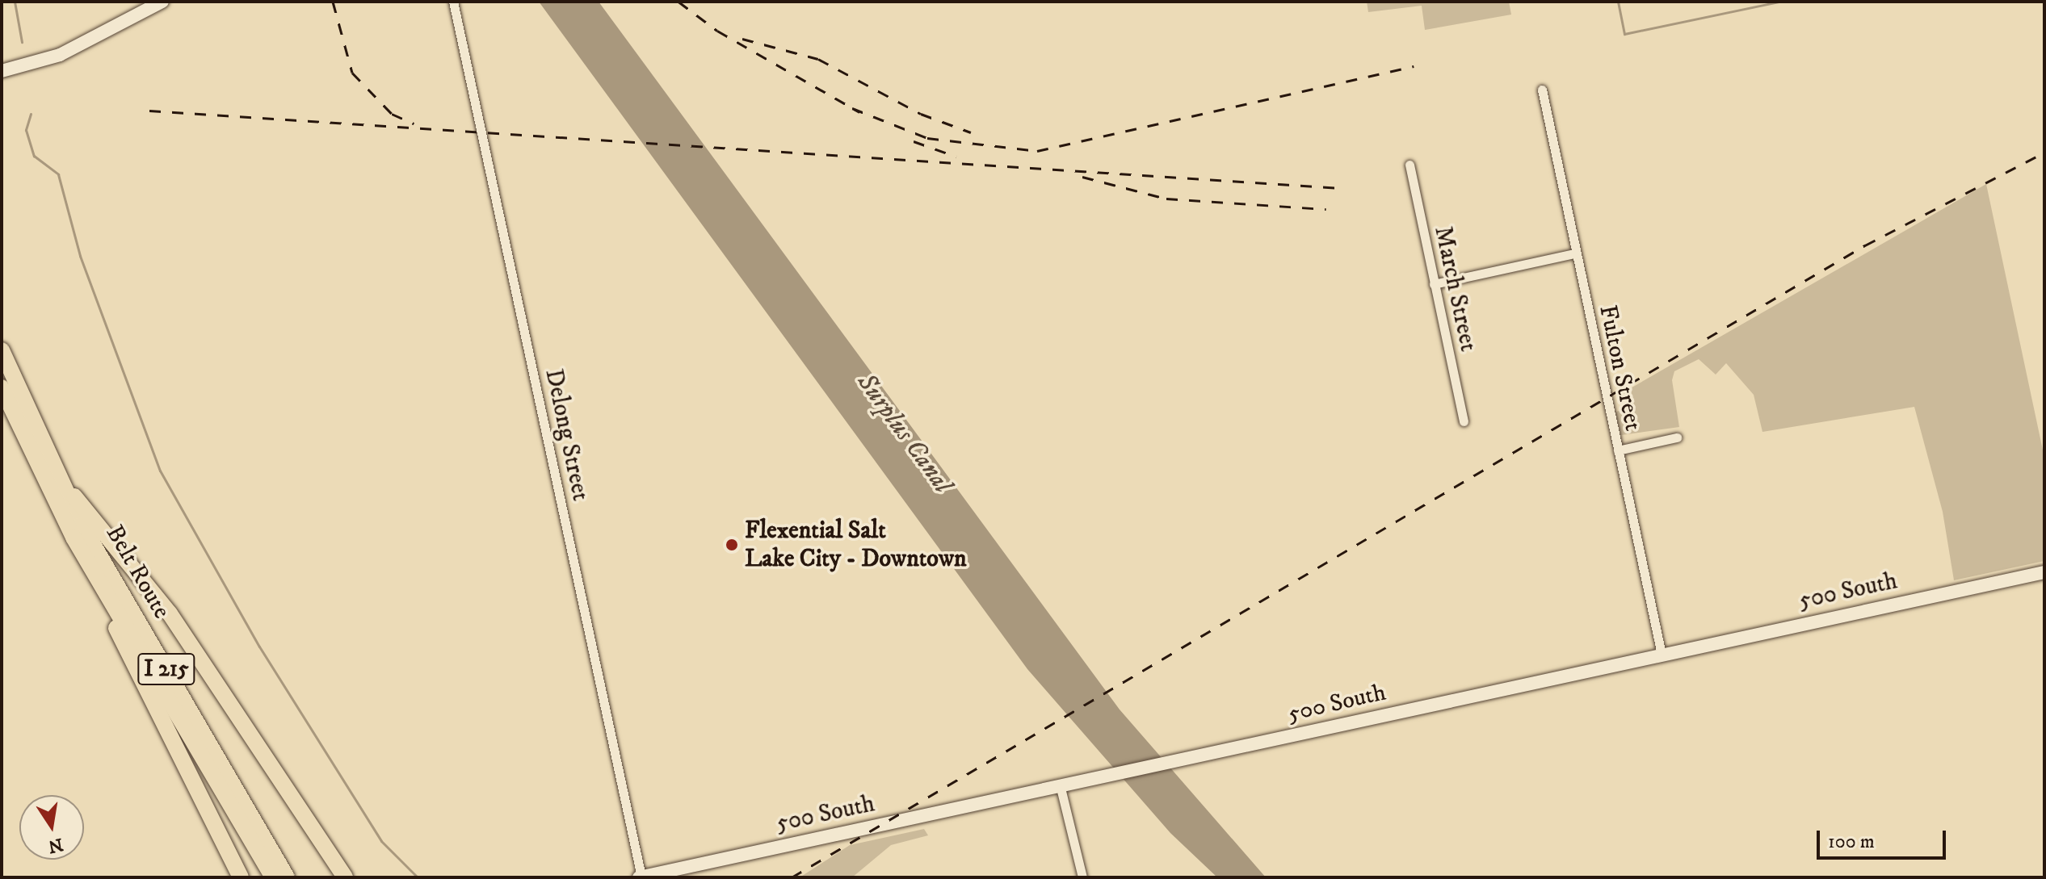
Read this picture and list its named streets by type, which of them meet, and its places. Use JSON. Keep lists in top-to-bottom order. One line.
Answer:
{"streets":{"highway":["Belt Route","I 215"],"street":["March Street","Fulton Street","Delong Street","500 South"]},"crossings":[["Fulton Street","500 South"],["Delong Street","500 South"]],"water":["Surplus Canal"],"places":["Flexential Salt Lake City - Downtown"],"scale_bar":"100 m","north":"bottom"}
